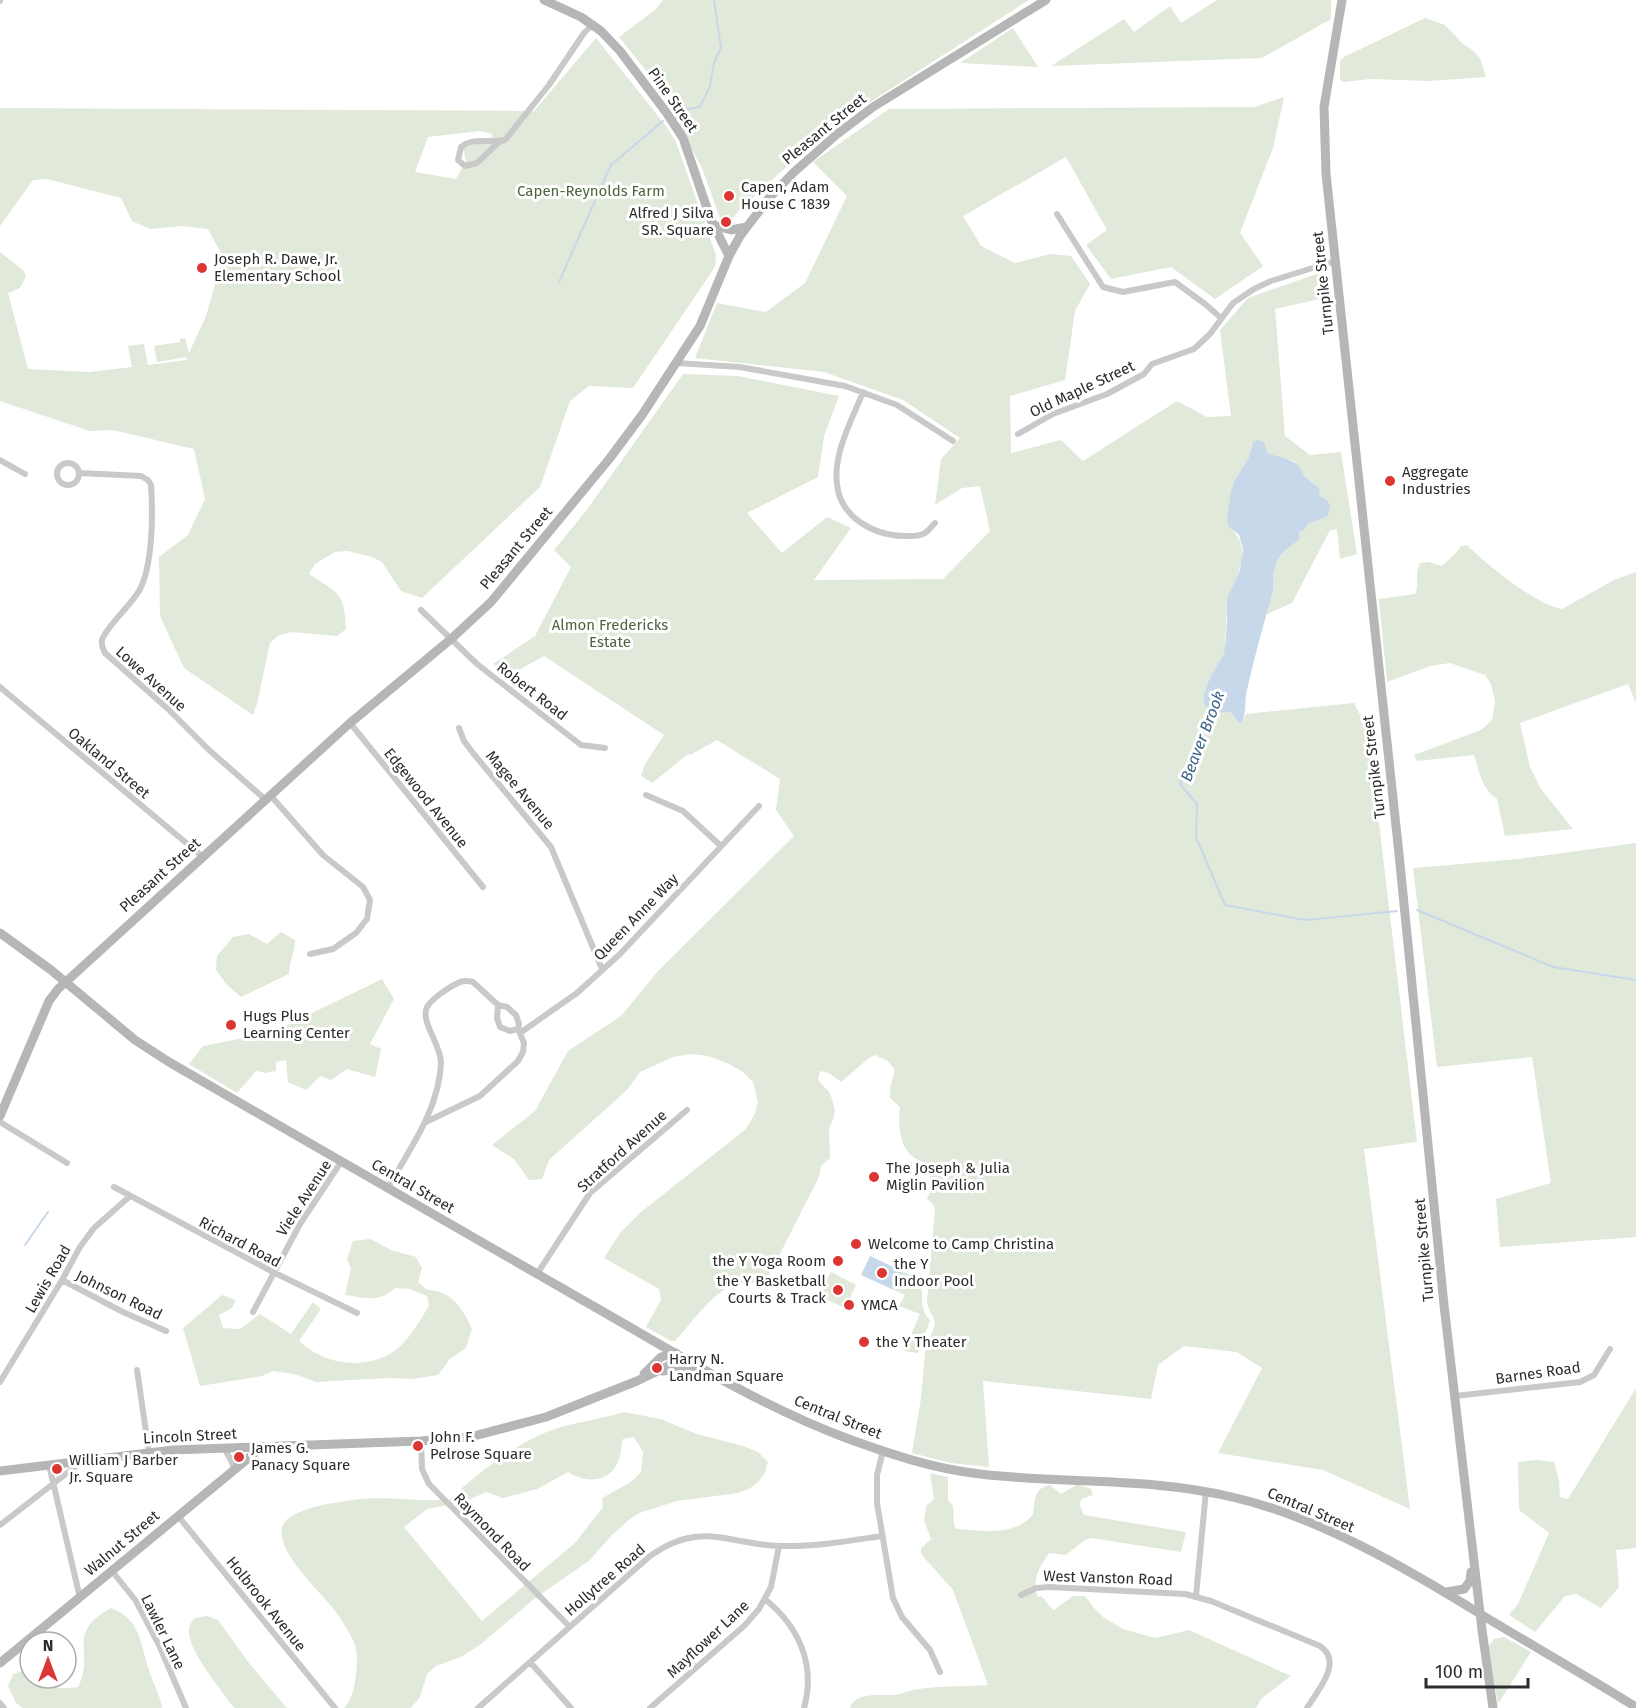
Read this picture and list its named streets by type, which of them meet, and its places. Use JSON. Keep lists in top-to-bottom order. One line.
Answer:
{"streets":{"main road":["Pine Street","Pleasant Street","Turnpike Street","Central Street","Lincoln Street","Walnut Street"],"street":["Old Maple Street","Lowe Avenue","Robert Road","Oakland Street","Magee Avenue","Edgewood Avenue","Queen Anne Way","Stratford Avenue","Viele Avenue","Richard Road","Lewis Road","Johnson Road","Barnes Road","Raymond Road","West Vanston Road","Hollytree Road","Holbrook Avenue","Lawler Lane","Mayflower Lane"]},"crossings":[["Pine Street","Pleasant Street"],["Pleasant Street","Lowe Avenue"],["Pleasant Street","Robert Road"],["Pleasant Street","Oakland Street"],["Pleasant Street","Edgewood Avenue"],["Pleasant Street","Central Street"],["Turnpike Street","Old Maple Street"],["Turnpike Street","Central Street"],["Turnpike Street","Barnes Road"],["Magee Avenue","Queen Anne Way"],["Stratford Avenue","Central Street"],["Central Street","Viele Avenue"],["Central Street","Lincoln Street"],["Viele Avenue","Richard Road"],["Richard Road","Lewis Road"],["Lewis Road","Johnson Road"],["Lincoln Street","Raymond Road"],["Lincoln Street","Walnut Street"],["Raymond Road","Hollytree Road"],["Walnut Street","Holbrook Avenue"],["Walnut Street","Lawler Lane"],["Hollytree Road","Mayflower Lane"]],"water":["Beaver Brook"],"parks":["Capen-Reynolds Farm","Almon Fredericks Estate"],"places":["Capen, Adam House C 1839","Alfred J Silva SR. Square","Joseph R. Dawe, Jr. Elementary School","Aggregate Industries","Hugs Plus Learning Center","The Joseph & Julia Miglin Pavilion","Welcome to Camp Christina","the Y Yoga Room","the Y Indoor Pool","the Y Basketball Courts & Track","YMCA","the Y Theater","Harry N. Landman Square","John F. Pelrose Square","James G. Panacy Square","William J Barber Jr. Square"],"scale_bar":"100 m","north":"top"}
